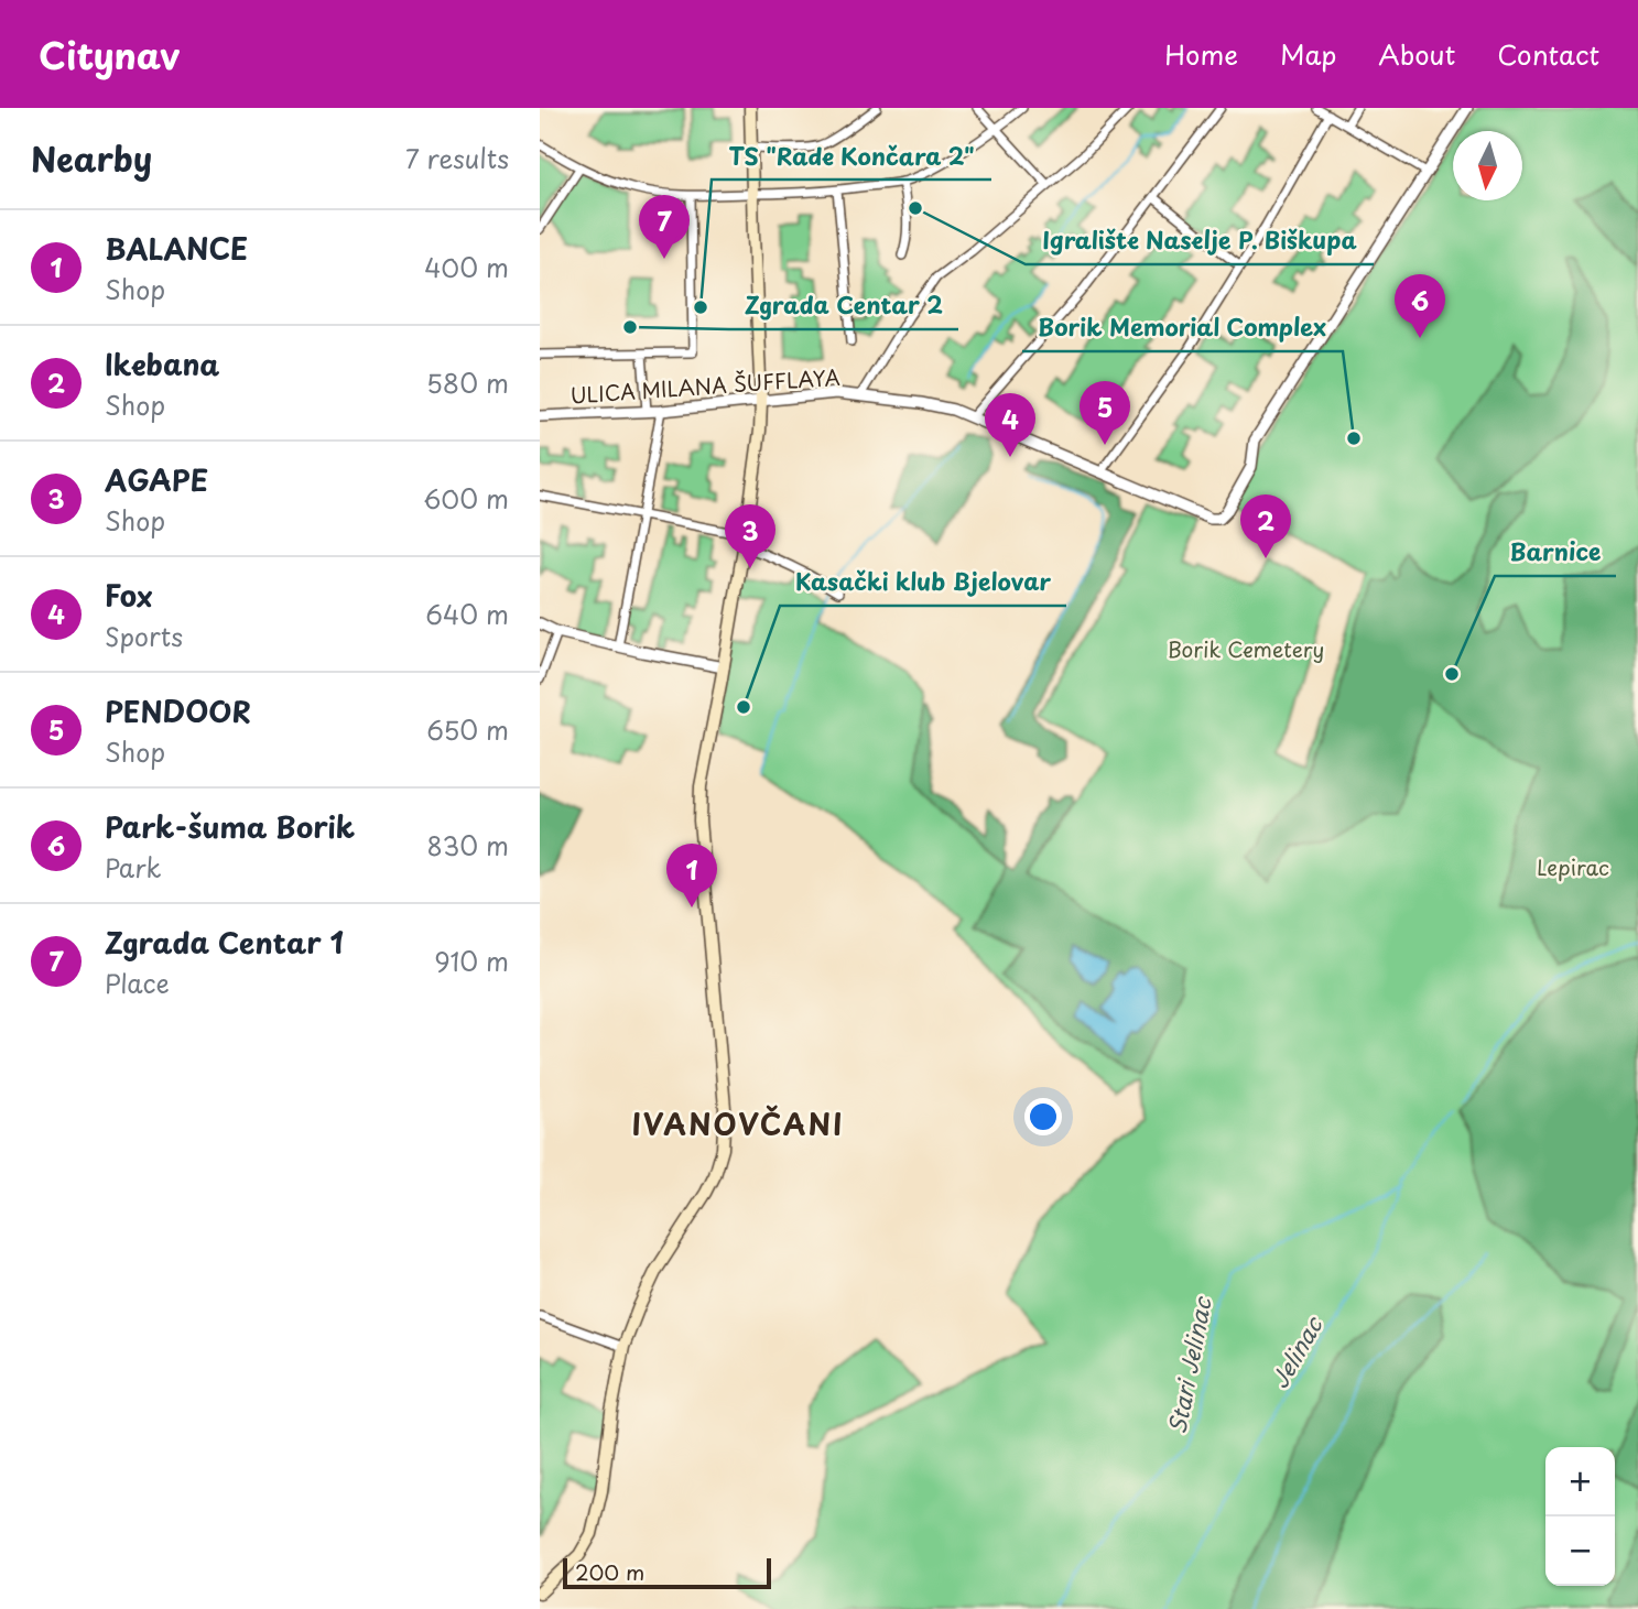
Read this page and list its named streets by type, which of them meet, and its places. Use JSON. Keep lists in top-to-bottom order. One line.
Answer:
{"streets":{"street":["ULICA MILANA ŠUFFLAYA"]},"districts":["IVANOVČANI"],"water":["Jelinac","Stari Jelinac"],"parks":["Borik Cemetery","Lepirac"],"places":["Igralište Naselje P. Biškupa","TS \"Rade Končara 2\"","Zgrada Centar 2","Borik Memorial Complex","Barnice","Kasački klub Bjelovar"],"scale_bar":"200 m","north":"bottom","page":{"header":"Citynav","nav":["Home","Map","About","Contact"],"heading":["Nearby","7 results"],"pins":["7","6","5","4","2","3","1"],"list":[{"mark":"1","name":"BALANCE","note":"Shop","value":"400 m"},{"mark":"2","name":"Ikebana","note":"Shop","value":"580 m"},{"mark":"3","name":"AGAPE","note":"Shop","value":"600 m"},{"mark":"4","name":"Fox","note":"Sports","value":"640 m"},{"mark":"5","name":"PENDOOR","note":"Shop","value":"650 m"},{"mark":"6","name":"Park-šuma Borik","note":"Park","value":"830 m"},{"mark":"7","name":"Zgrada Centar 1","note":"Place","value":"910 m"}],"map_buttons":["+","−"],"scale":"200 m"}}
